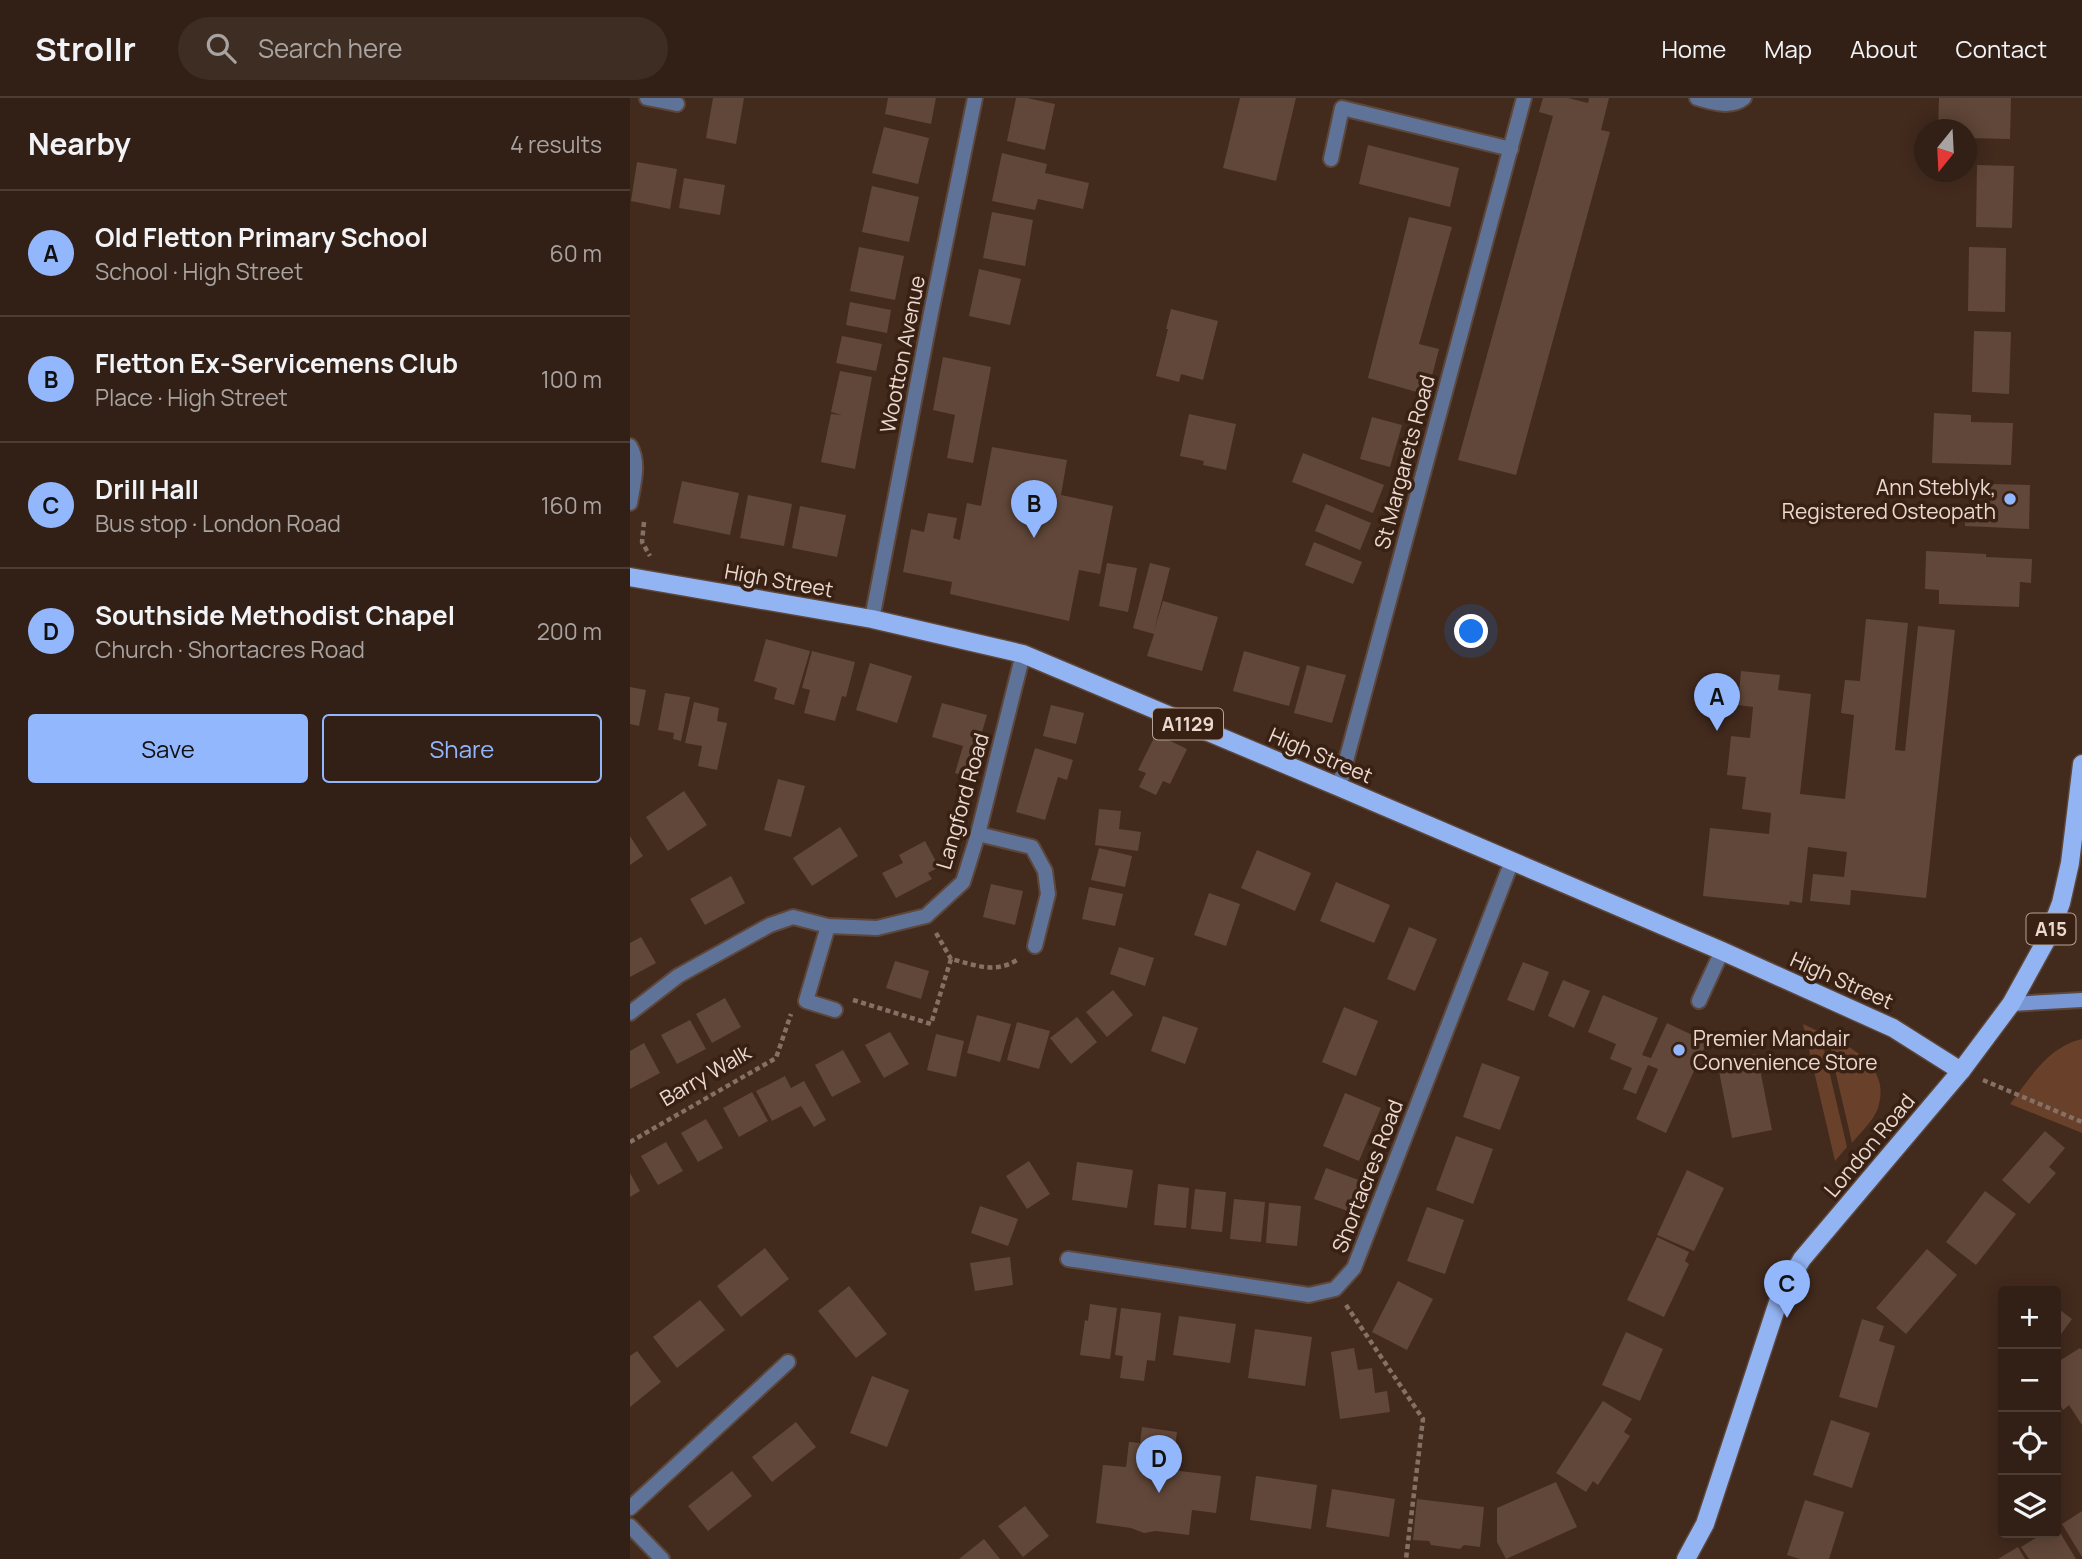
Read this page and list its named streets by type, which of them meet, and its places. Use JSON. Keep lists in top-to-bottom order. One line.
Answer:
{"streets":{"main road":["High Street","A1129","A15","London Road"],"street":["Wootton Avenue","St Margarets Road","Langford Road","Shortacres Road"],"path":["Barry Walk"]},"crossings":[["Wootton Avenue","High Street"],["St Margarets Road","High Street"],["High Street","Langford Road"],["High Street","London Road"],["High Street","Shortacres Road"]],"places":["Ann Steblyk, Registered Osteopath","Premier Mandair Convenience Store"],"north":"bottom","page":{"header":"Strollr","search":"Search here","nav":["Home","Map","About","Contact"],"heading":["Nearby","4 results"],"list":[{"mark":"A","name":"Old Fletton Primary School","note":"School · High Street","value":"60 m"},{"mark":"B","name":"Fletton Ex-Servicemens Club","note":"Place · High Street","value":"100 m"},{"mark":"C","name":"Drill Hall","note":"Bus stop · London Road","value":"160 m"},{"mark":"D","name":"Southside Methodist Chapel","note":"Church · Shortacres Road","value":"200 m"}],"pins":["B","A","C","D"],"buttons":["Save","Share"],"map_buttons":["+","−"]}}
